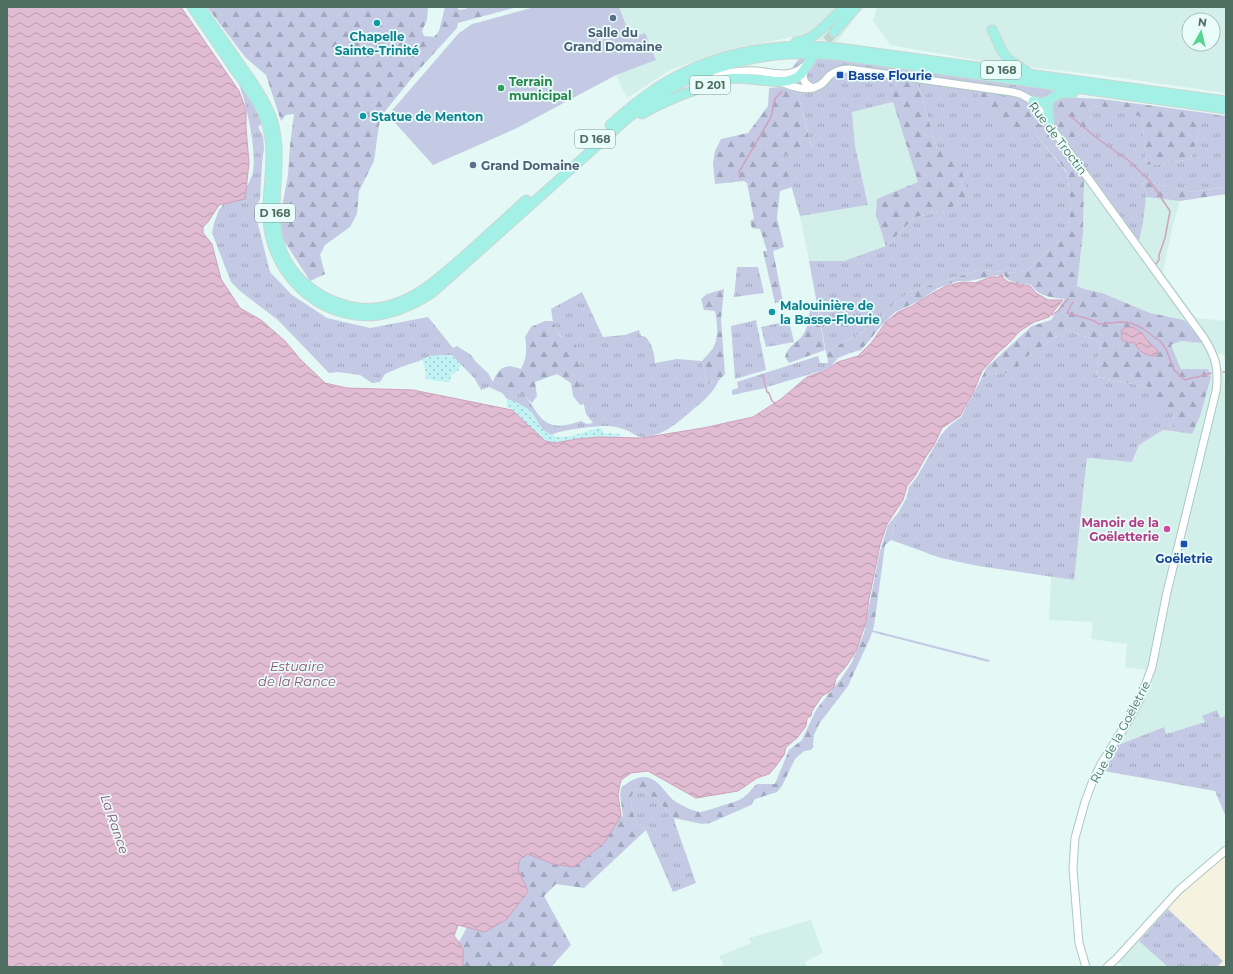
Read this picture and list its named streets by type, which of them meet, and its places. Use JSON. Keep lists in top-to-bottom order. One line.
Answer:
{"streets":{"main road":["D 168","D 201"],"street":["Rue de Troctin","Rue de la Goëletrie"]},"crossings":[["D 168","D 201"],["Rue de Troctin","Rue de la Goëletrie"]],"water":["Estuaire de la Rance","La Rance"],"places":{"other":["Salle du Grand Domaine","Chapelle Sainte-Trinité","Terrain municipal","Statue de Menton","Grand Domaine","Malouinière de la Basse-Flourie","Manoir de la Goëletterie"],"transit":["Basse Flourie","Goëletrie"]},"north":"top"}
